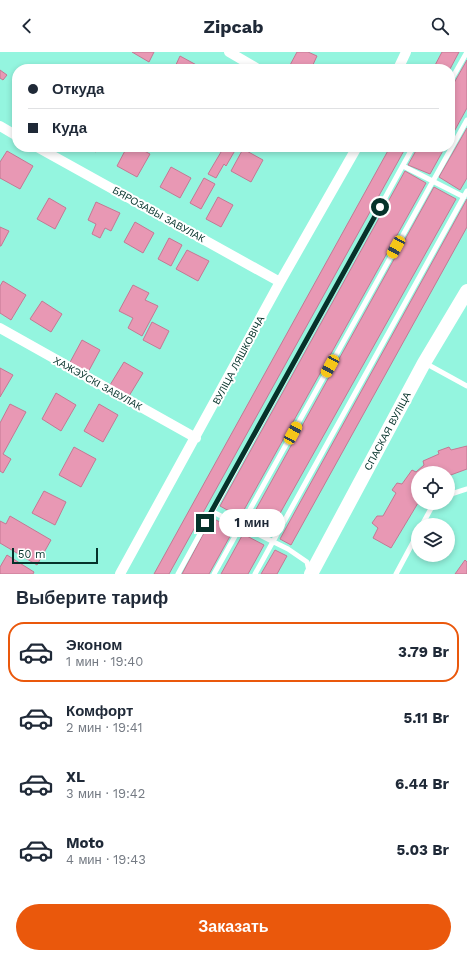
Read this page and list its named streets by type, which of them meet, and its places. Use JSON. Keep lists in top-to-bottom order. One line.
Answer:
{"streets":{"street":["БЯРОЗАВЫ ЗАВУЛАК","ВУЛІЦА ЛЯШКОВІЧА","ХАЖЭЎСКІ ЗАВУЛАК","СПАСКАЯ ВУЛІЦА"]},"crossings":[["БЯРОЗАВЫ ЗАВУЛАК","ВУЛІЦА ЛЯШКОВІЧА"],["ВУЛІЦА ЛЯШКОВІЧА","ХАЖЭЎСКІ ЗАВУЛАК"]],"scale_bar":"50 m","page":{"header":"Zipcab","banner":["Откуда","Куда"],"bubble":"1 мин","scale":"50 m","heading":"Выберите тариф","list":[{"name":"Эконом","note":"1 мин · 19:40","value":"3.79 Br"},{"name":"Комфорт","note":"2 мин · 19:41","value":"5.11 Br"},{"name":"XL","note":"3 мин · 19:42","value":"6.44 Br"},{"name":"Moto","note":"4 мин · 19:43","value":"5.03 Br"}],"buttons":"Заказать"}}
